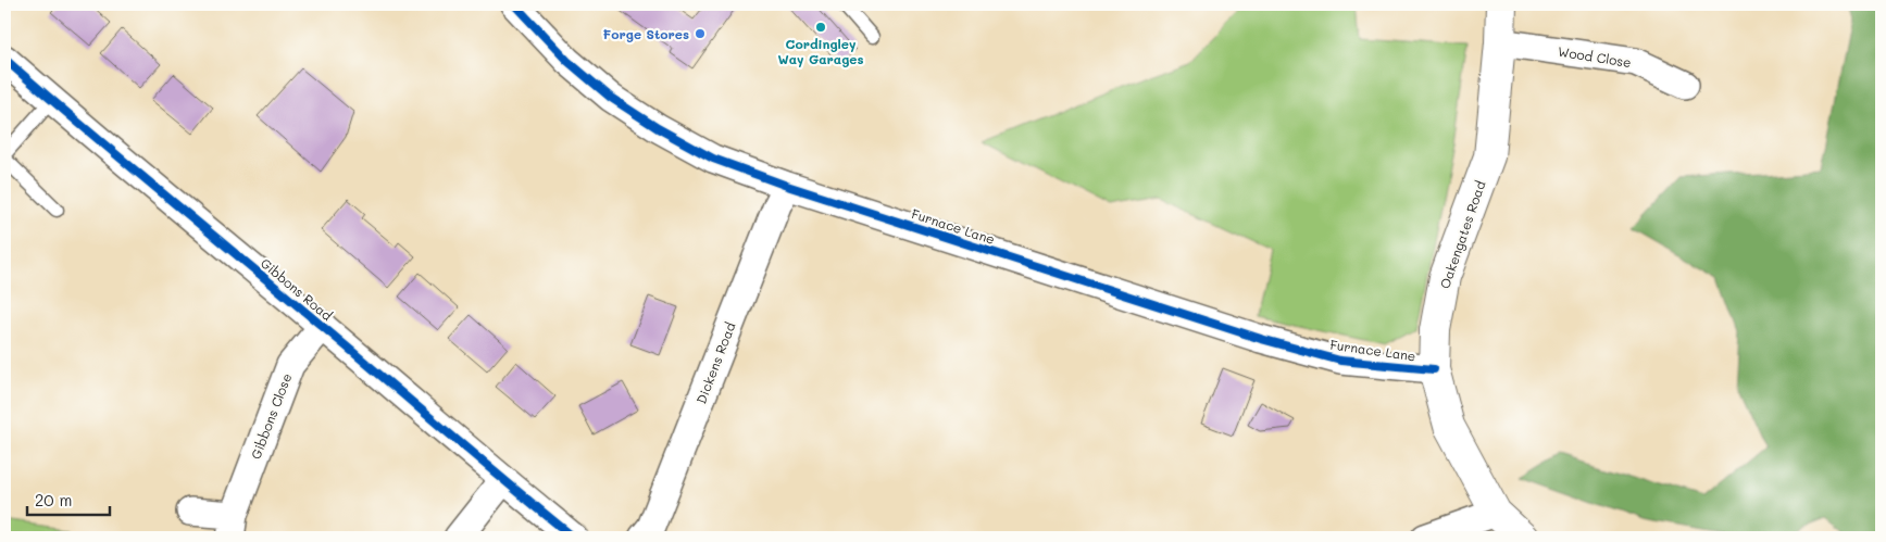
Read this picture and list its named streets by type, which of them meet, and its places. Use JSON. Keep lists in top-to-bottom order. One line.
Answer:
{"streets":{"street":["Wood Close","Furnace Lane","Oakengates Road","Gibbons Road","Dickens Road","Gibbons Close"]},"crossings":[["Wood Close","Oakengates Road"],["Furnace Lane","Oakengates Road"],["Furnace Lane","Dickens Road"],["Gibbons Road","Gibbons Close"]],"places":["Cordingley Way Garages","Forge Stores"],"scale_bar":"20 m"}
